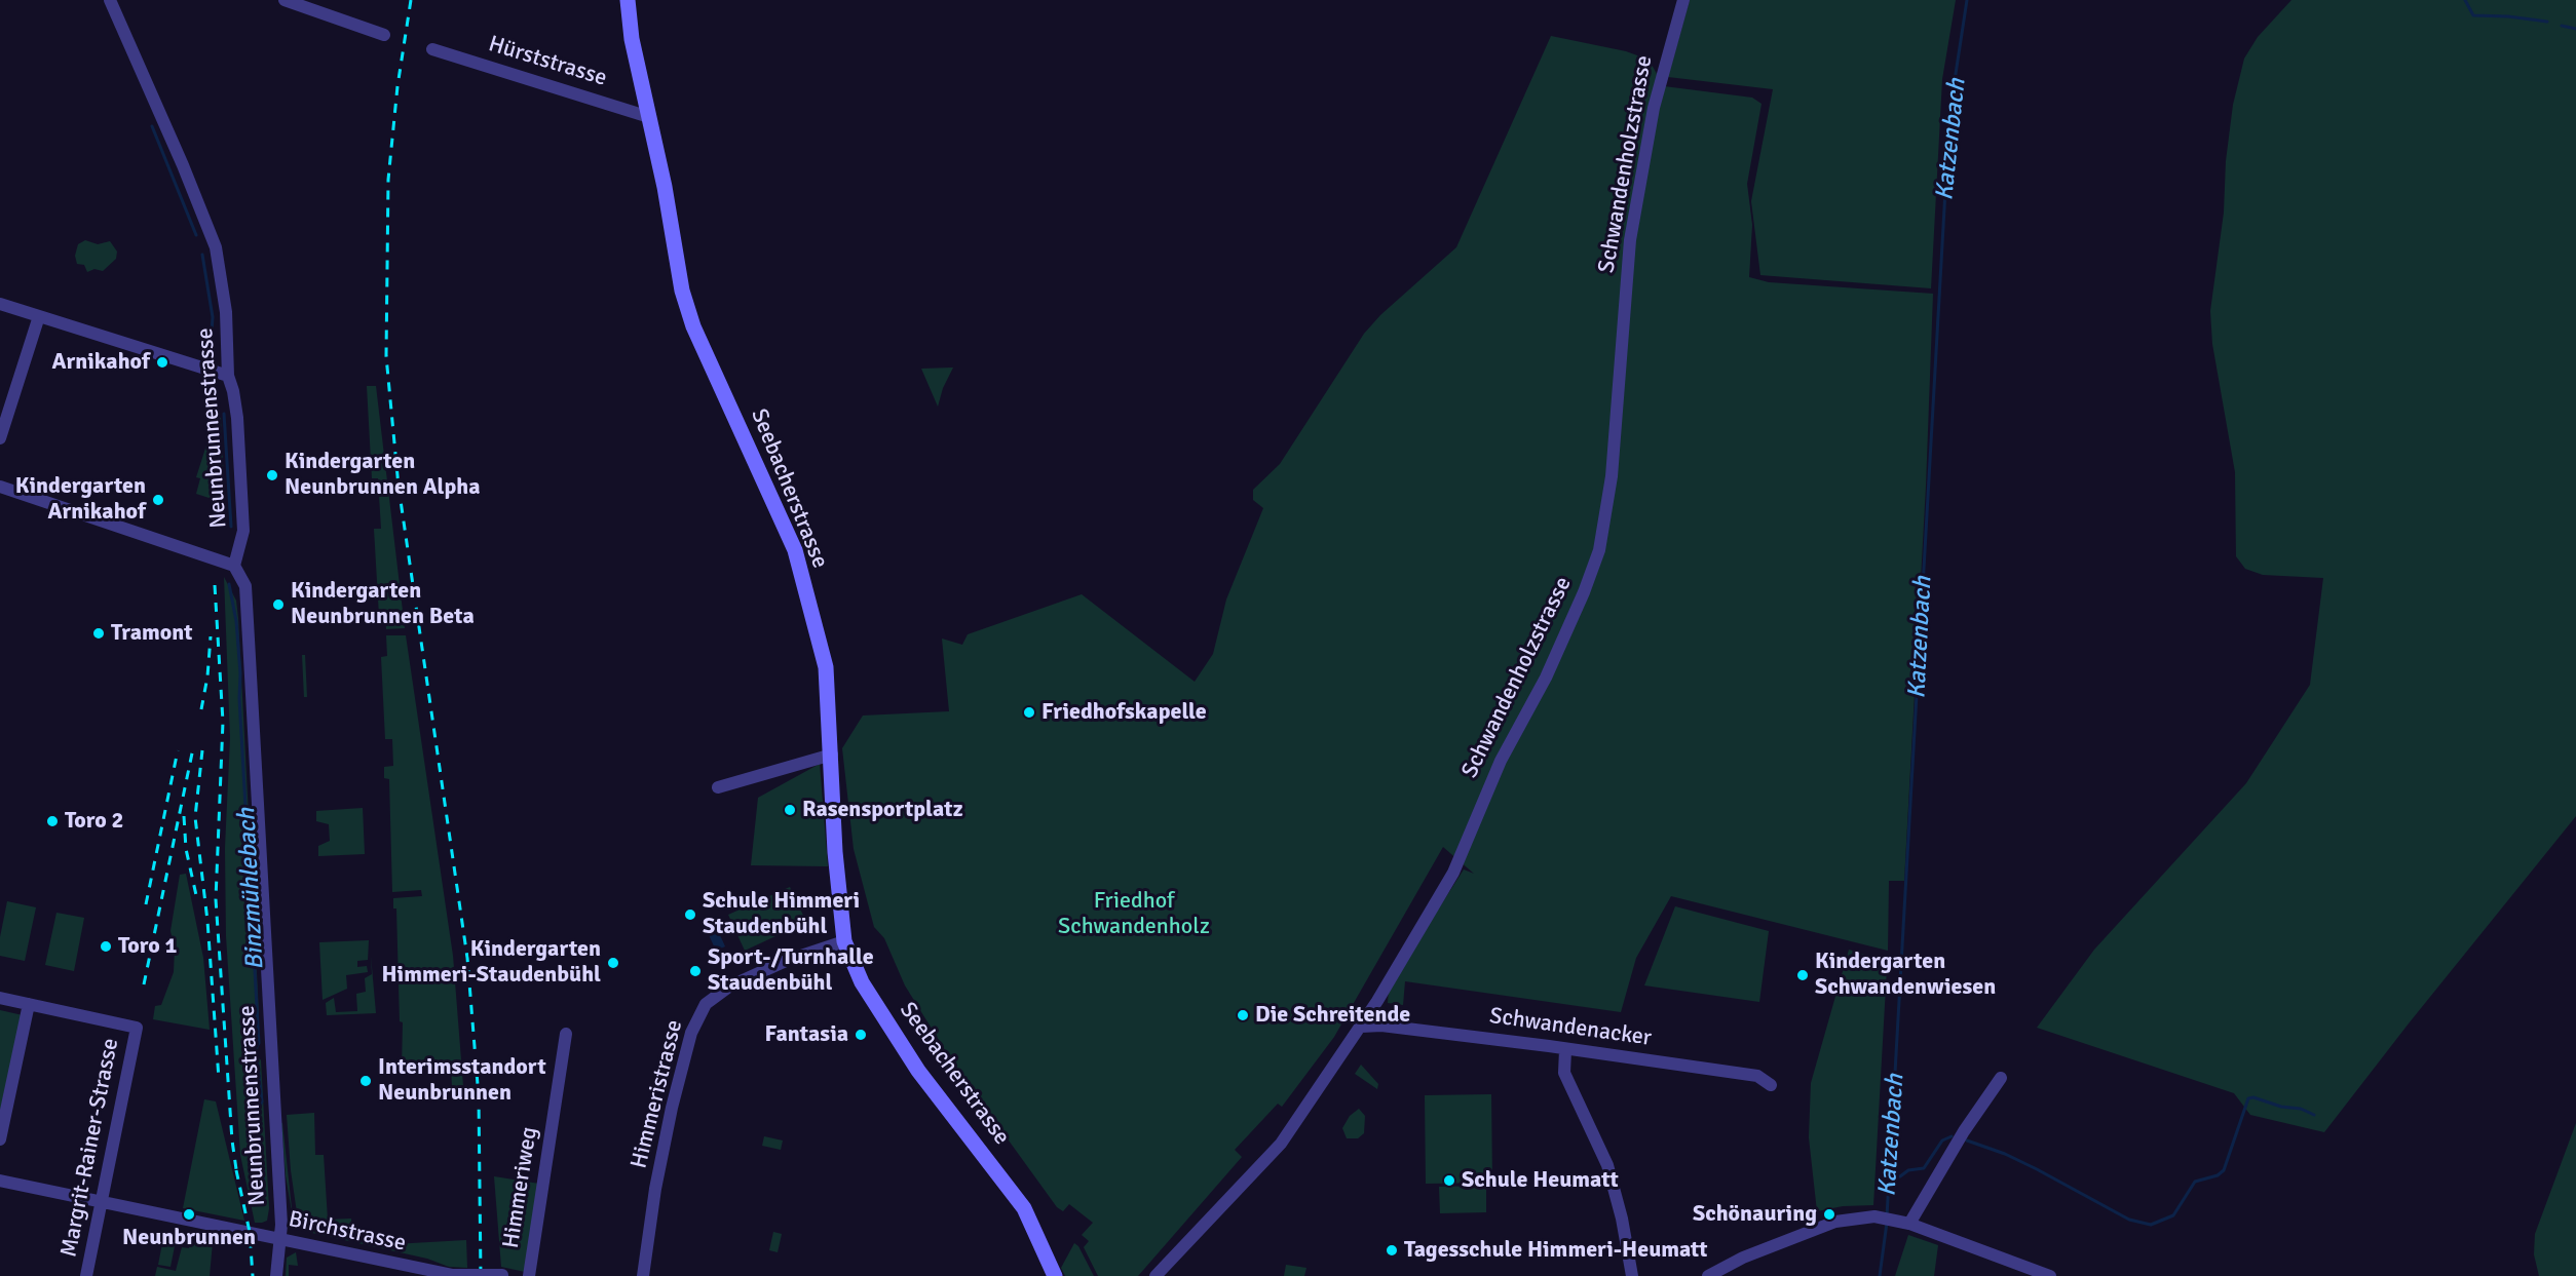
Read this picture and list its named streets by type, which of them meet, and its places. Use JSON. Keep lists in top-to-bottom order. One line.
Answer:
{"streets":{"street":["Hürststrasse","Schwandenholzstrasse","Neunbrunnenstrasse","Seebacherstrasse","Schwandenacker","Himmeristrasse","Margrit-Rainer-Strasse","Himmeriweg","Birchstrasse"]},"crossings":[["Hürststrasse","Seebacherstrasse"],["Schwandenholzstrasse","Schwandenacker"],["Neunbrunnenstrasse","Birchstrasse"],["Seebacherstrasse","Himmeristrasse"],["Margrit-Rainer-Strasse","Birchstrasse"]],"water":["Katzenbach","Binzmühlebach"],"parks":["Friedhof Schwandenholz"],"places":["Arnikahof","Kindergarten Neunbrunnen Alpha","Kindergarten Arnikahof","Kindergarten Neunbrunnen Beta","Tramont","Friedhofskapelle","Rasensportplatz","Toro 2","Schule Himmeri Staudenbühl","Toro 1","Kindergarten Himmeri-Staudenbühl","Sport-/Turnhalle Staudenbühl","Kindergarten Schwandenwiesen","Die Schreitende","Fantasia","Interimsstandort Neunbrunnen","Schule Heumatt","Neunbrunnen","Schönauring","Tagesschule Himmeri-Heumatt"]}
